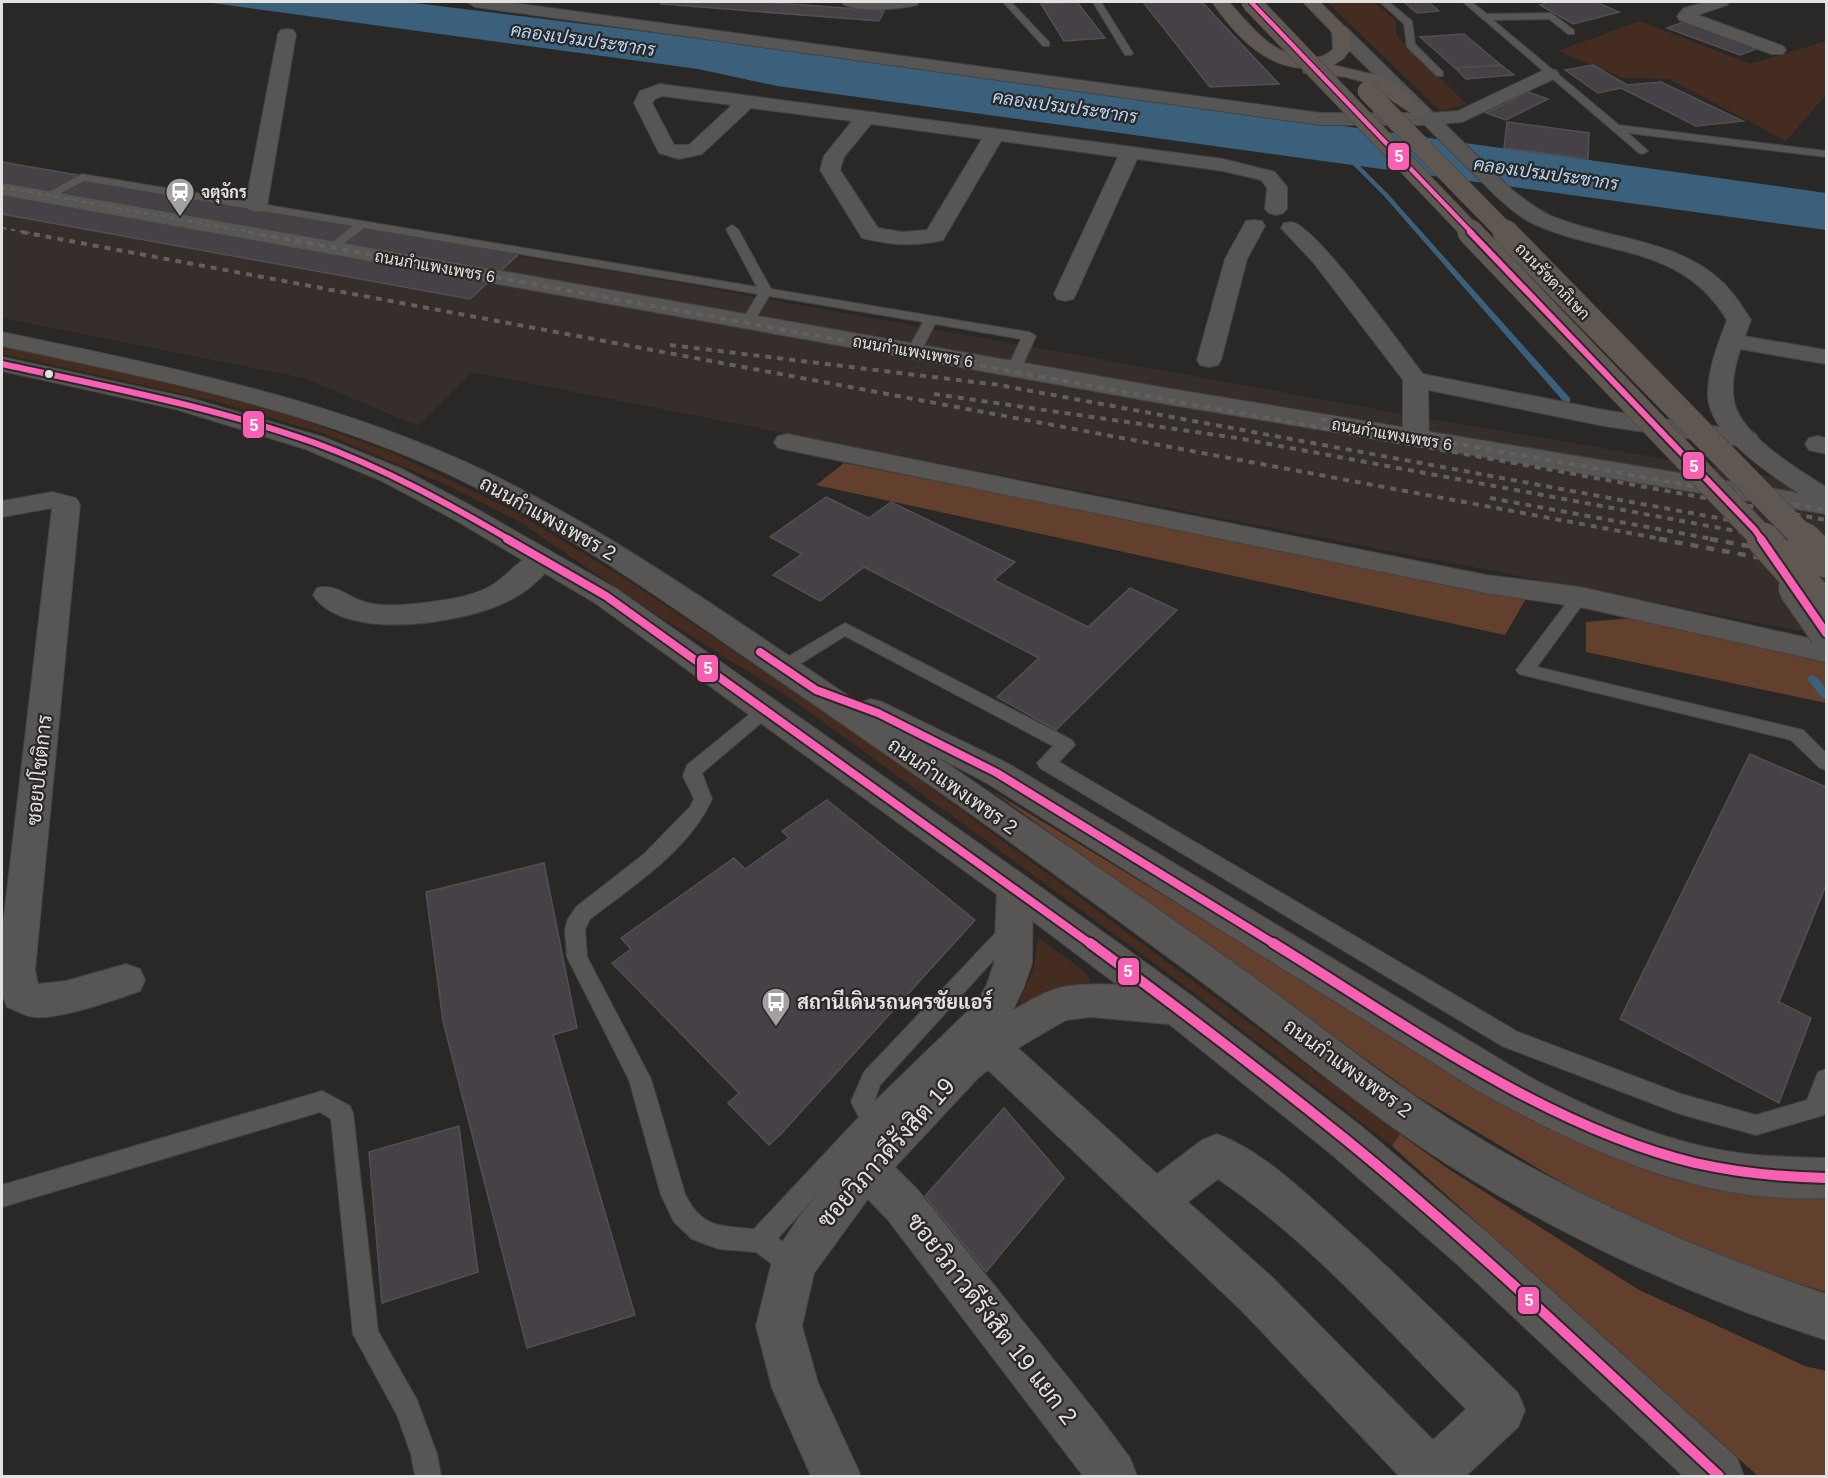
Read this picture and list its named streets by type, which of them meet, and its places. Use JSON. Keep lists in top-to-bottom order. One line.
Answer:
{"streets":{"main road":["ถนนรัชดาภิเษก"],"street":["ถนนกำแพงเพชร 6","ถนนกำแพงเพชร 2","ซอยปโชติการ","ซอยวิภาวดีรังสิต 19","ซอยวิภาวดีรังสิต 19 แยก 2"]},"crossings":[["ถนนกำแพงเพชร 2","ซอยวิภาวดีรังสิต 19"],["ซอยวิภาวดีรังสิต 19","ซอยวิภาวดีรังสิต 19 แยก 2"]],"water":["คลองเปรมประชากร"],"places":{"station":["จตุจักร"],"bus stop":["สถานีเดินรถนครชัยแอร์"]},"lines":["transit line 5"]}
